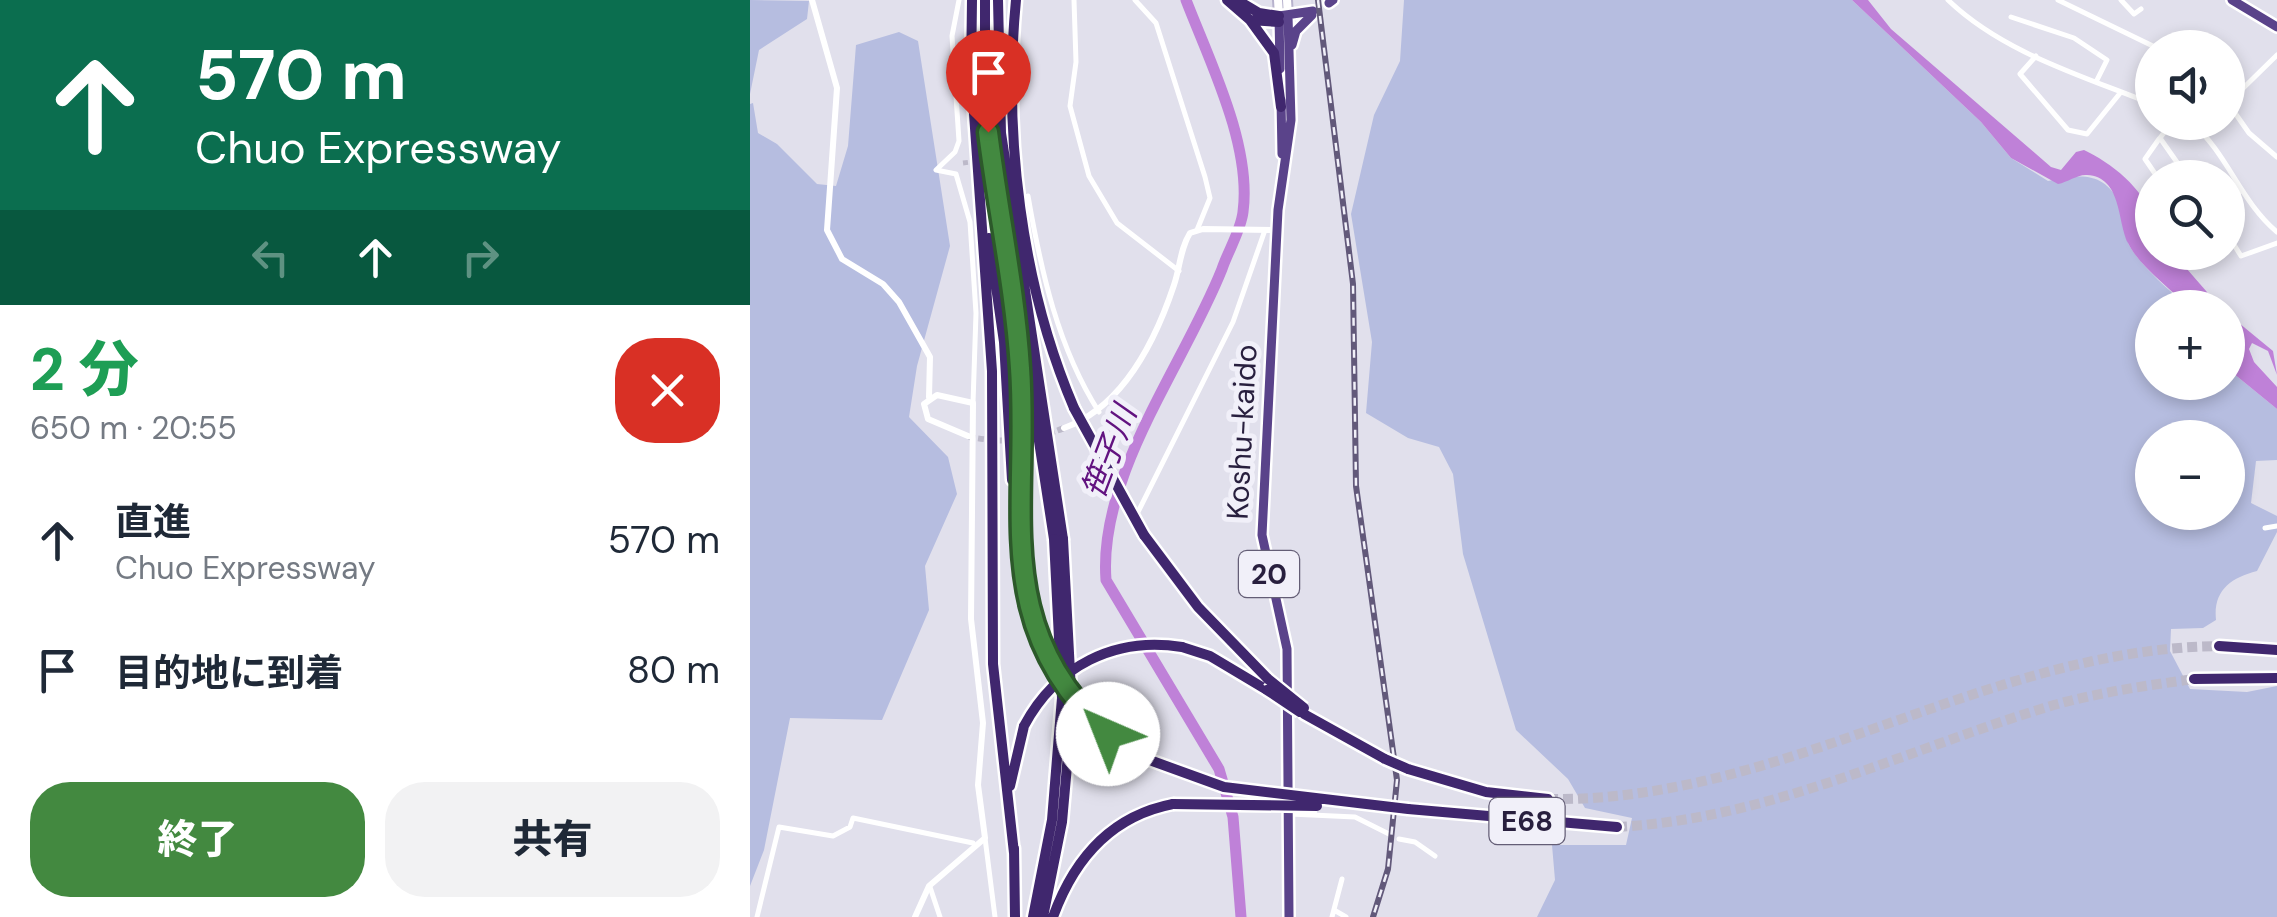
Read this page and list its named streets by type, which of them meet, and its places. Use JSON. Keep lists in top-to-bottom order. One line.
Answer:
{"streets":{"highway":["Koshu-kaido","20","E68"]},"water":["笹子川"],"page":{"turn":["570 m","Chuo Expressway"],"map_buttons":["+","−"],"heading":["2 分","650 m · 20:55"],"list":[{"name":"直進","note":"Chuo Expressway","value":"570 m"},{"name":"目的地に到着","value":"80 m"}],"buttons":["終了","共有"]}}
